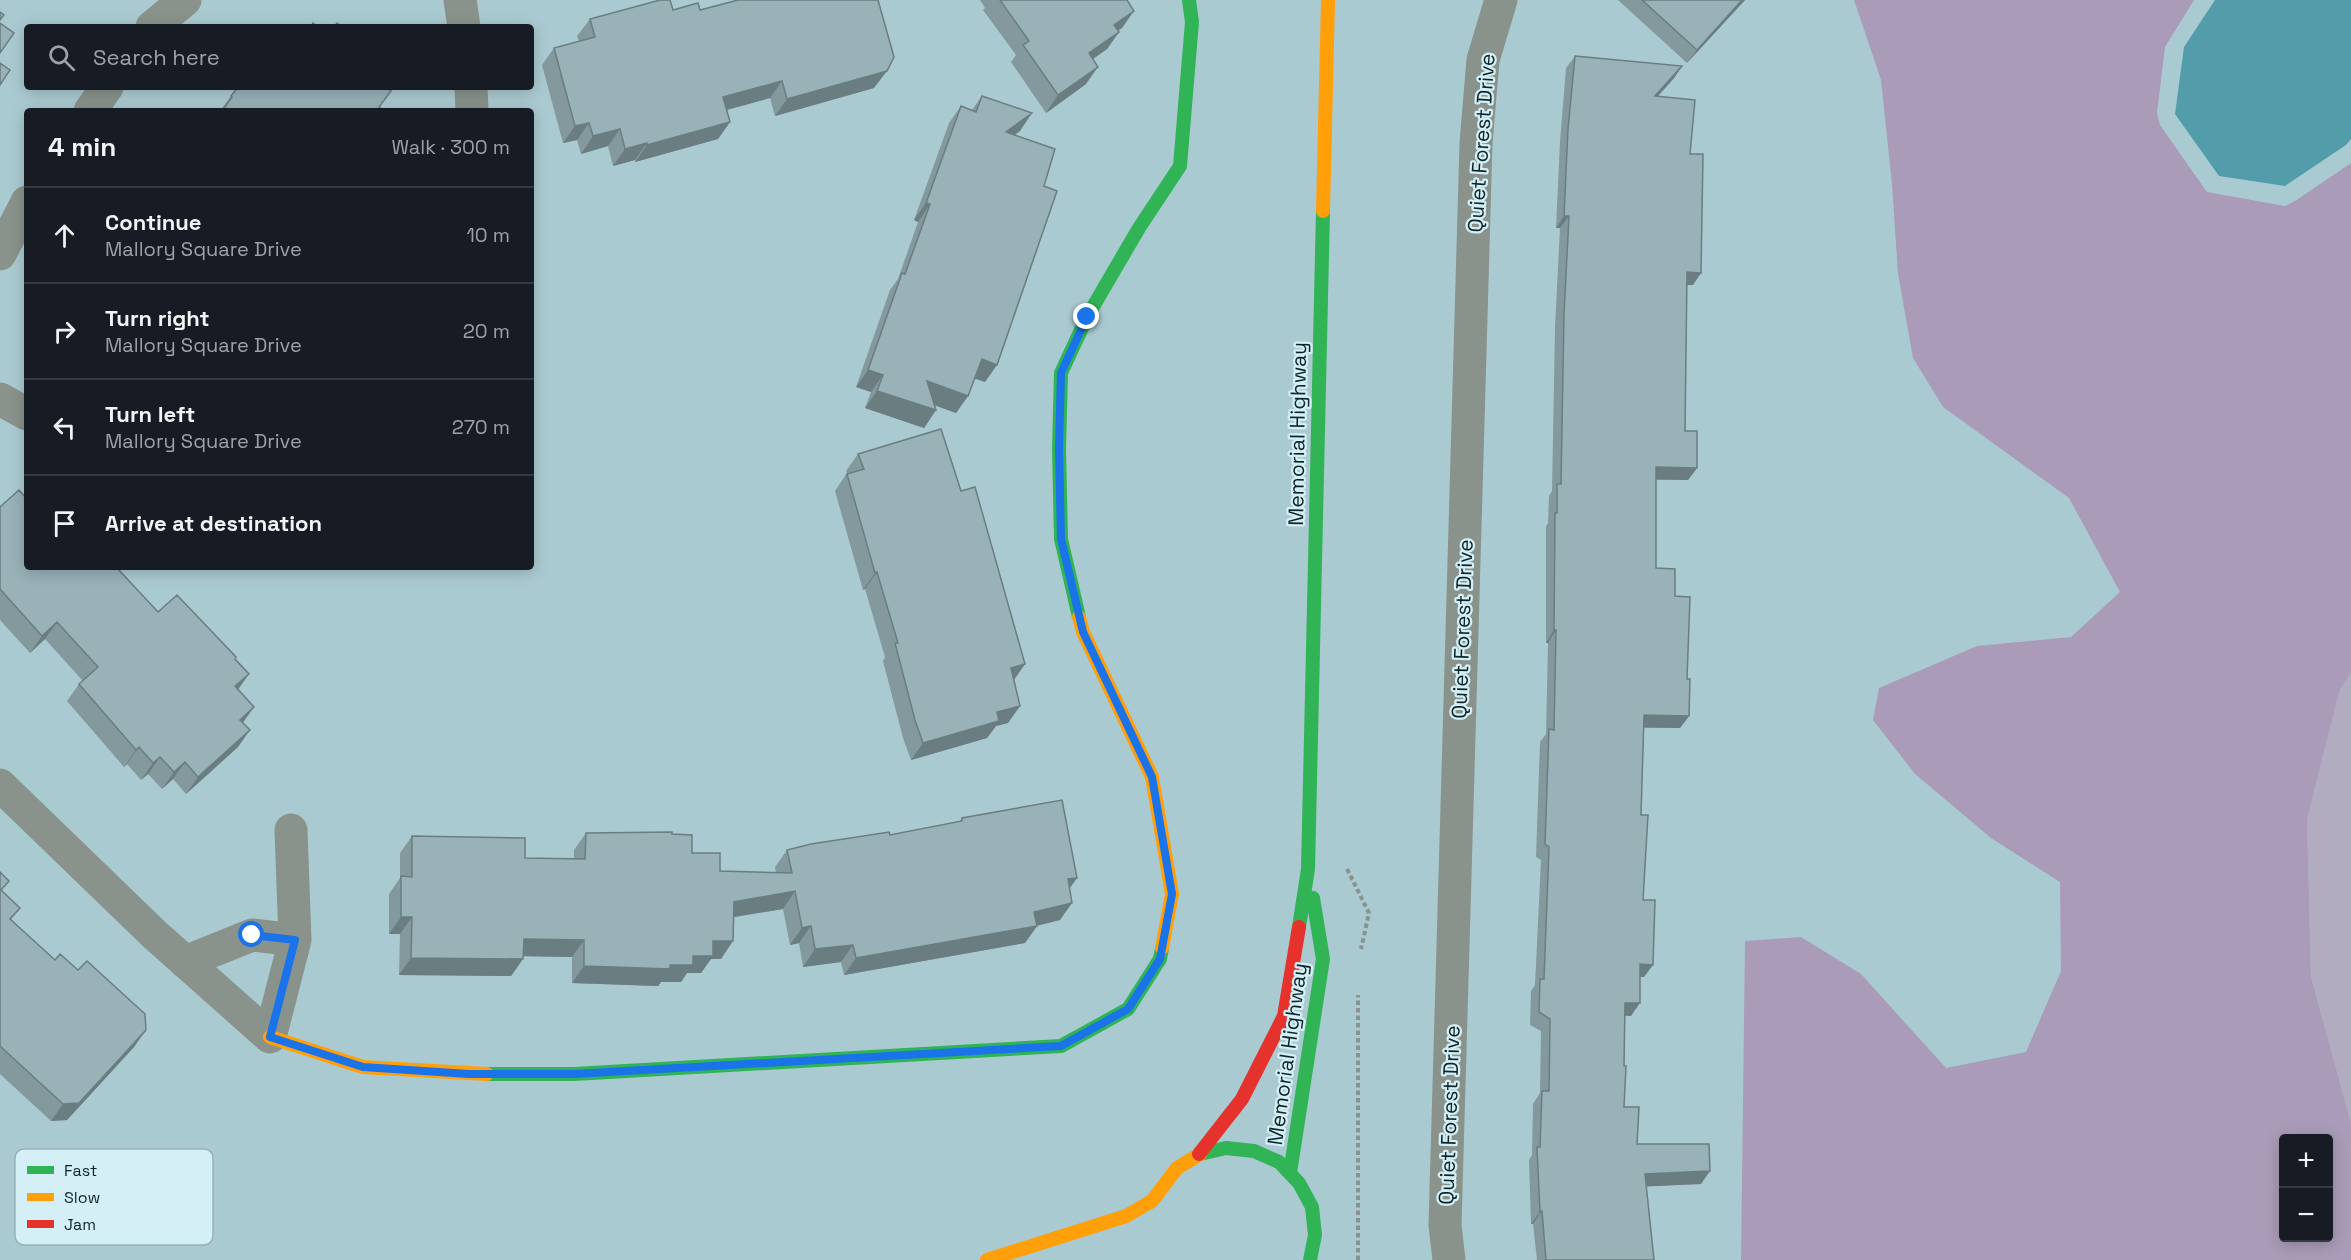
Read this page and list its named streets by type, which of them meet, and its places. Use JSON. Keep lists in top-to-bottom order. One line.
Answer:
{"streets":{"street":["Quiet Forest Drive","Memorial Highway"]},"legend":["Fast","Slow","Jam"],"page":{"search":"Search here","heading":["4 min","Walk · 300 m"],"list":[["Continue","Mallory Square Drive","10 m"],["Turn right","Mallory Square Drive","20 m"],["Turn left","Mallory Square Drive","270 m"],"Arrive at destination"],"map_buttons":["+","−"]}}
